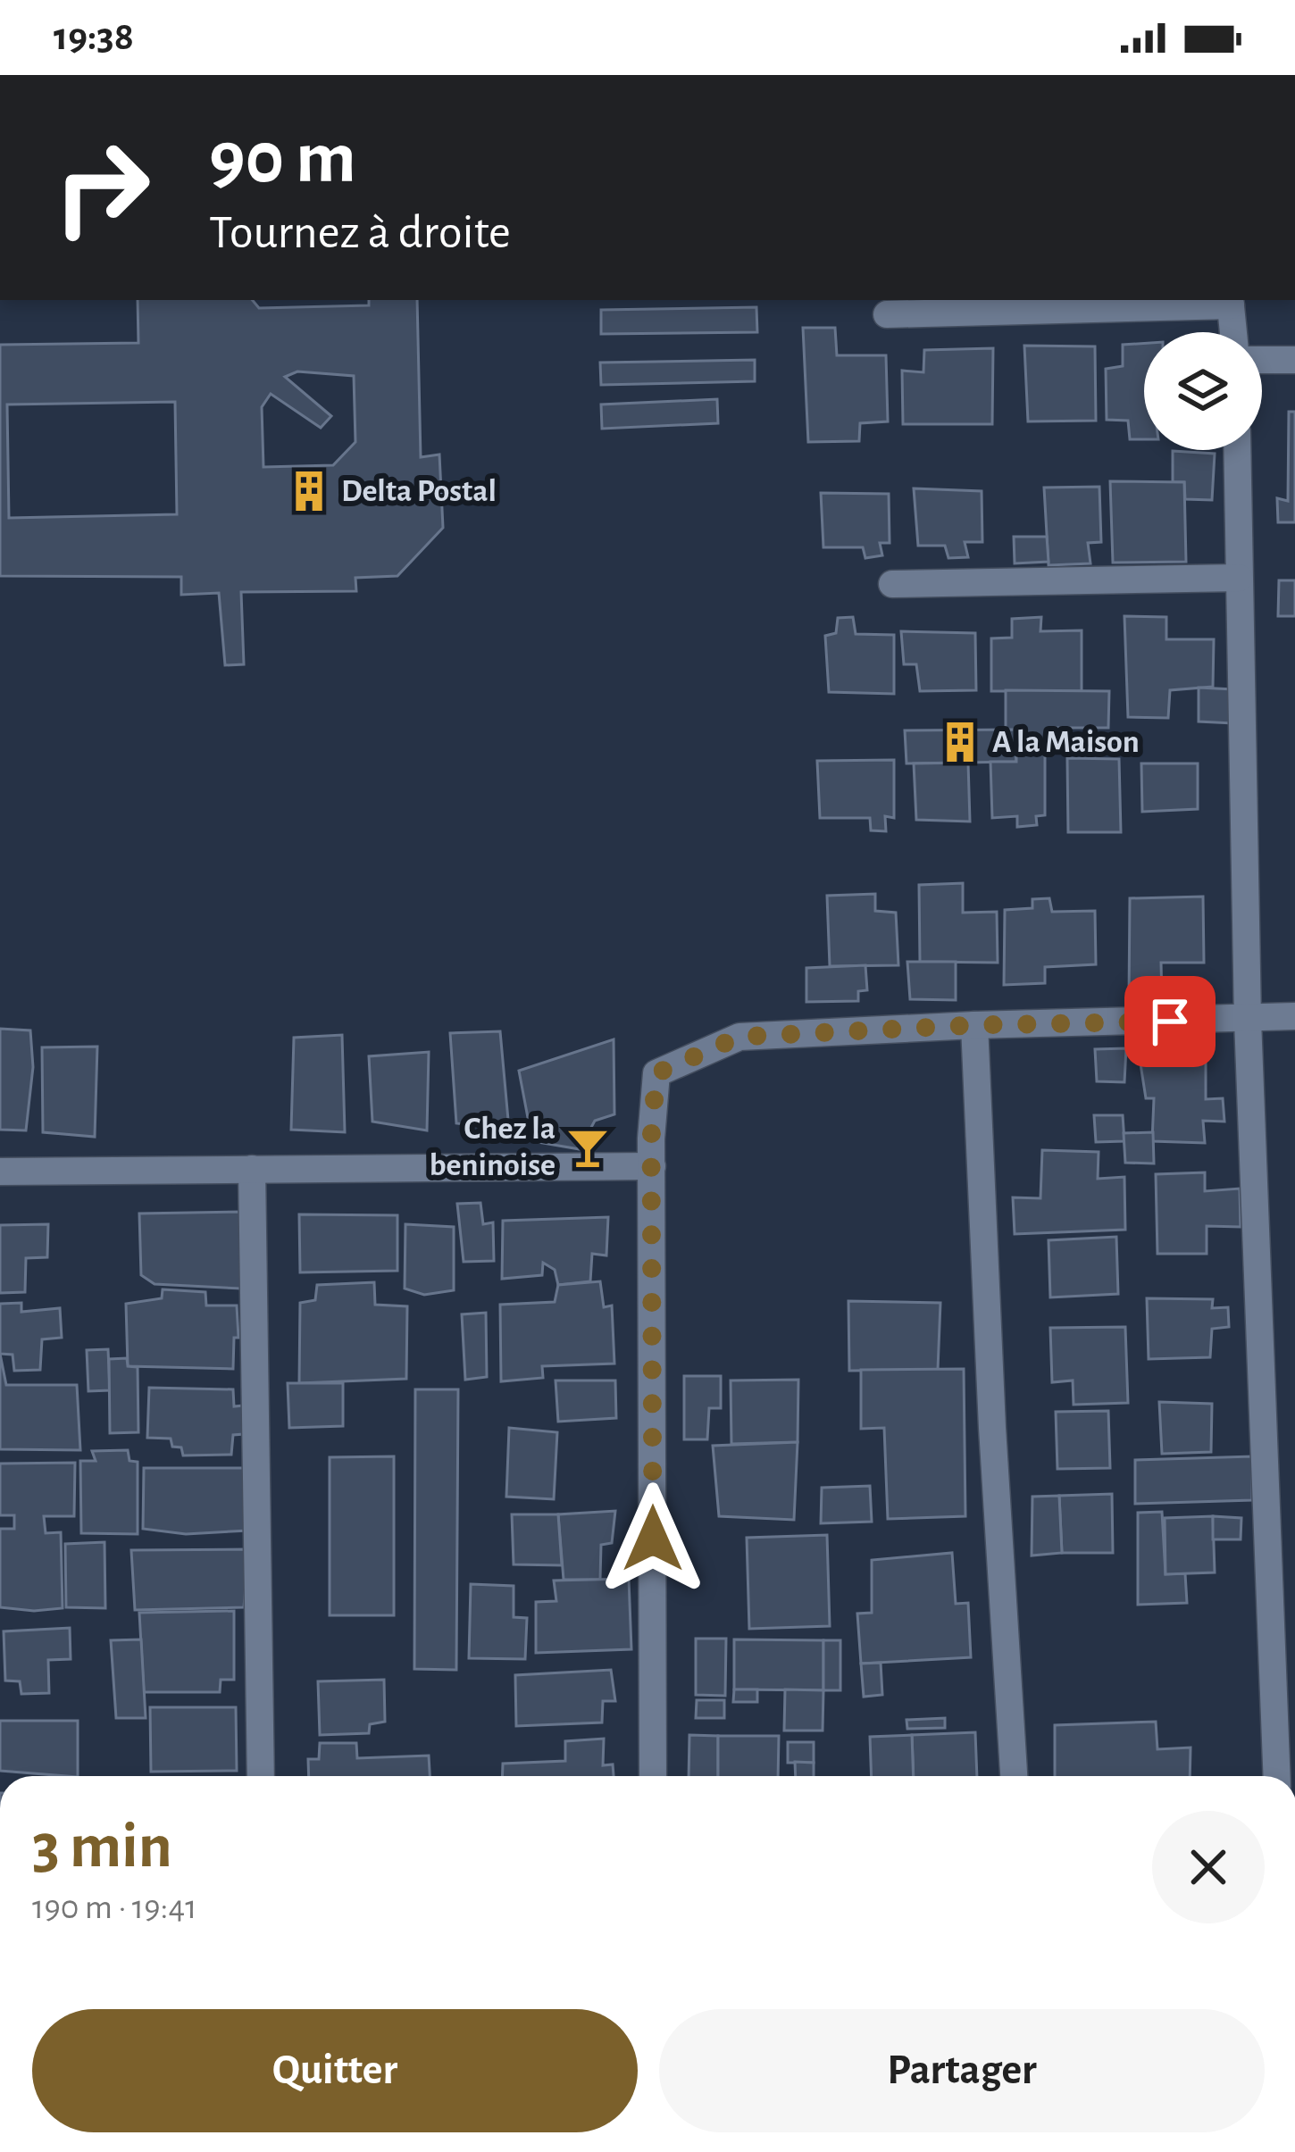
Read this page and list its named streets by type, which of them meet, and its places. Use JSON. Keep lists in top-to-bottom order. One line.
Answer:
{"places":{"building":["Delta Postal","A la Maison"],"bar":["Chez la beninoise"]},"page":{"status":"19:38","turn":["90 m","Tournez à droite"],"heading":["3 min","190 m · 19:41"],"buttons":["Quitter","Partager"]}}
